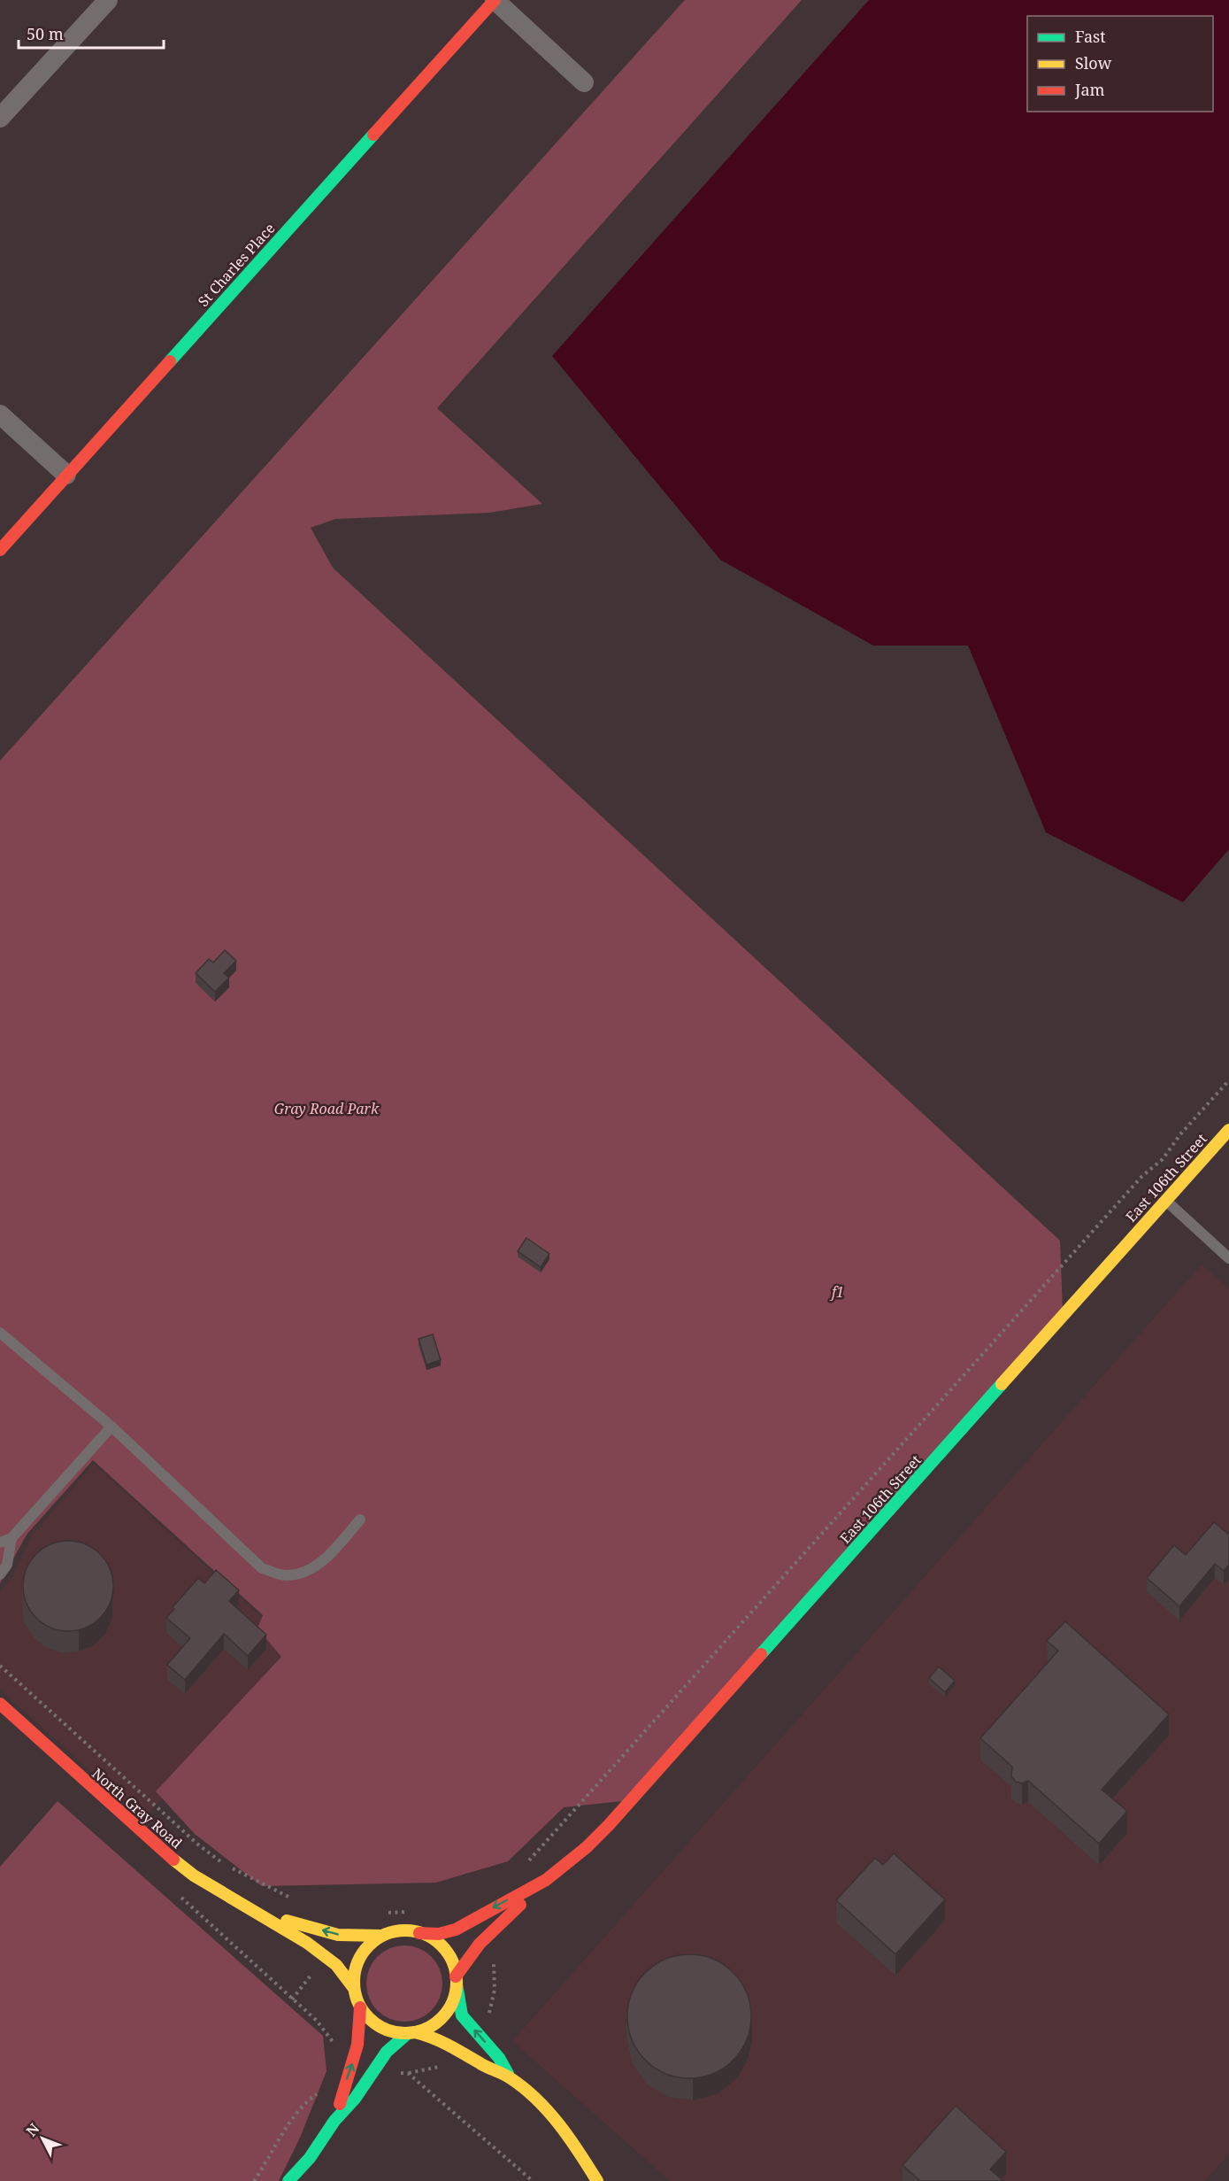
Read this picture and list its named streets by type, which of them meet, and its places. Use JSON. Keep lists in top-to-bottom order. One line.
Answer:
{"streets":{"street":["St Charles Place","East 106th Street","North Gray Road"]},"crossings":[["East 106th Street","North Gray Road"]],"parks":["Gray Road Park","f1"],"legend":["Fast","Slow","Jam"],"scale_bar":"50 m","north":"top left"}
